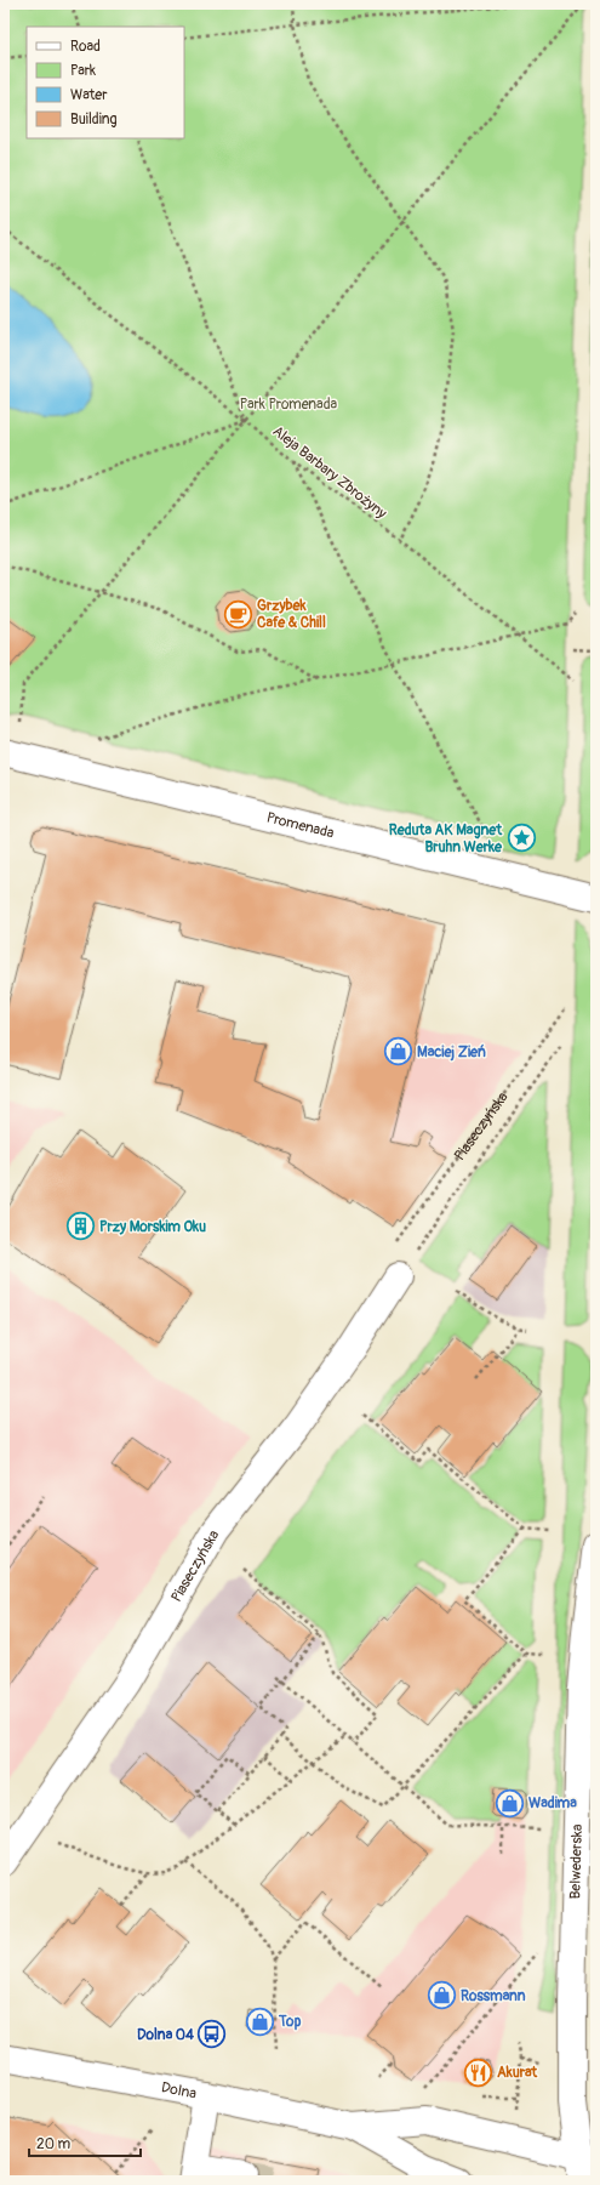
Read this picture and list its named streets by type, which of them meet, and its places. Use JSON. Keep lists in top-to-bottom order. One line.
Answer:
{"streets":{"street":["Promenada","Piaseczyńska","Belwederska","Dolna"],"path":["Aleja Barbary Zbrożyny"]},"crossings":[["Belwederska","Dolna"]],"parks":["Park Promenada"],"places":{"cafe":["Grzybek Cafe & Chill"],"place":["Reduta AK Magnet Bruhn Werke"],"shop":["Maciej Zień","Wadima","Rossmann","Top"],"building":["Przy Morskim Oku"],"bus stop":["Dolna 04"],"restaurant":["Akurat"]},"legend":["Road","Park","Water","Building"],"scale_bar":"20 m"}
